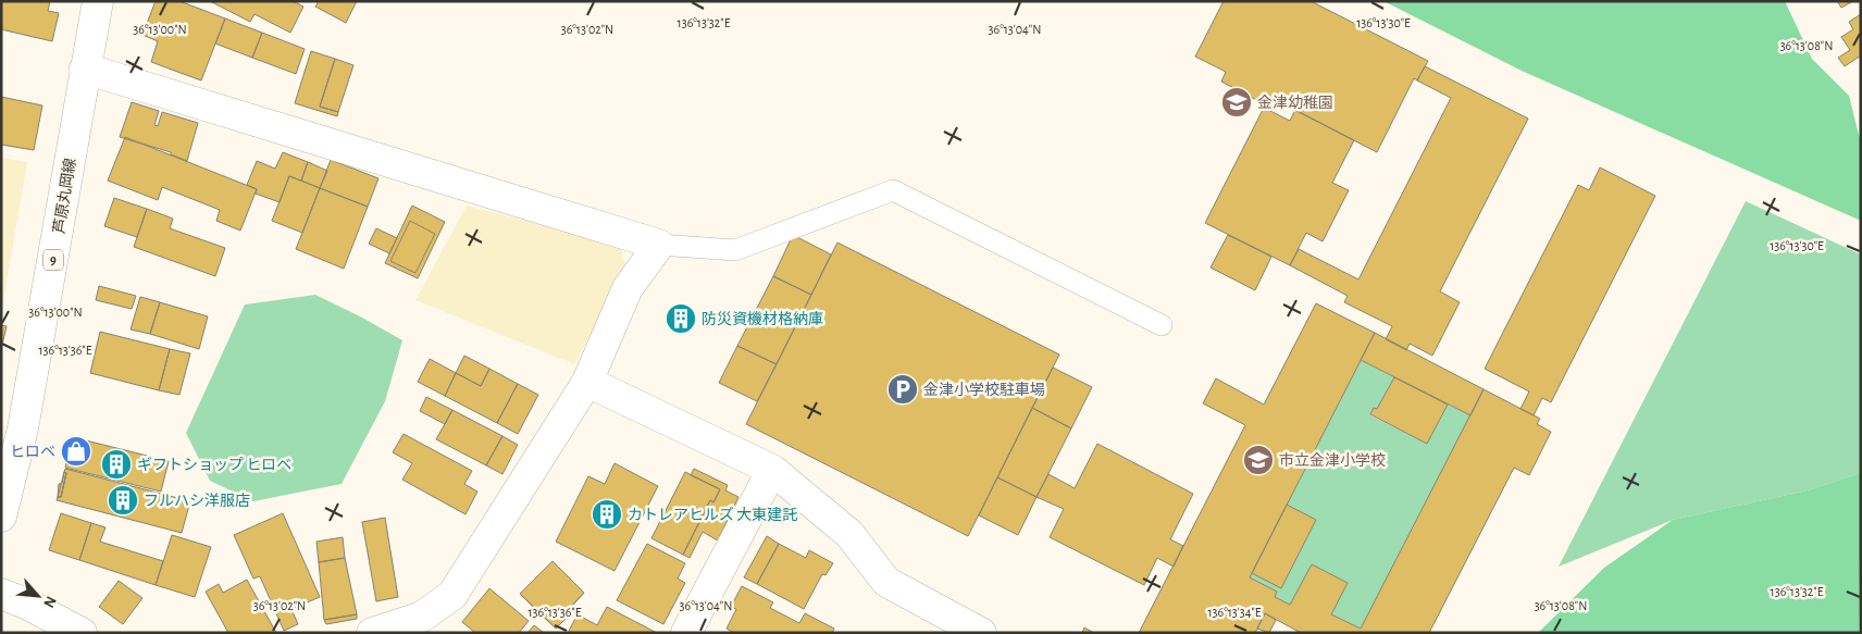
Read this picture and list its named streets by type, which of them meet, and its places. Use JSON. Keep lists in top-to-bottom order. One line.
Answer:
{"streets":{"street":["芦原丸岡線","9"]},"places":{"school or university":["金津幼稚園","市立金津小学校"],"building":["防災資機材格納庫","ギフトショップ ヒロベ","フルハシ洋服店","カトレアヒルズ 大東建託"],"parking":["金津小学校駐車場"],"shop":["ヒロベ"]},"north":"bottom right","coordinates":["136°13'32\"E","136°13'30\"E","36°13'00\"N","36°13'02\"N","36°13'04\"N","36°13'08\"N","136°13'36\"E","136°13'34\"E"]}
